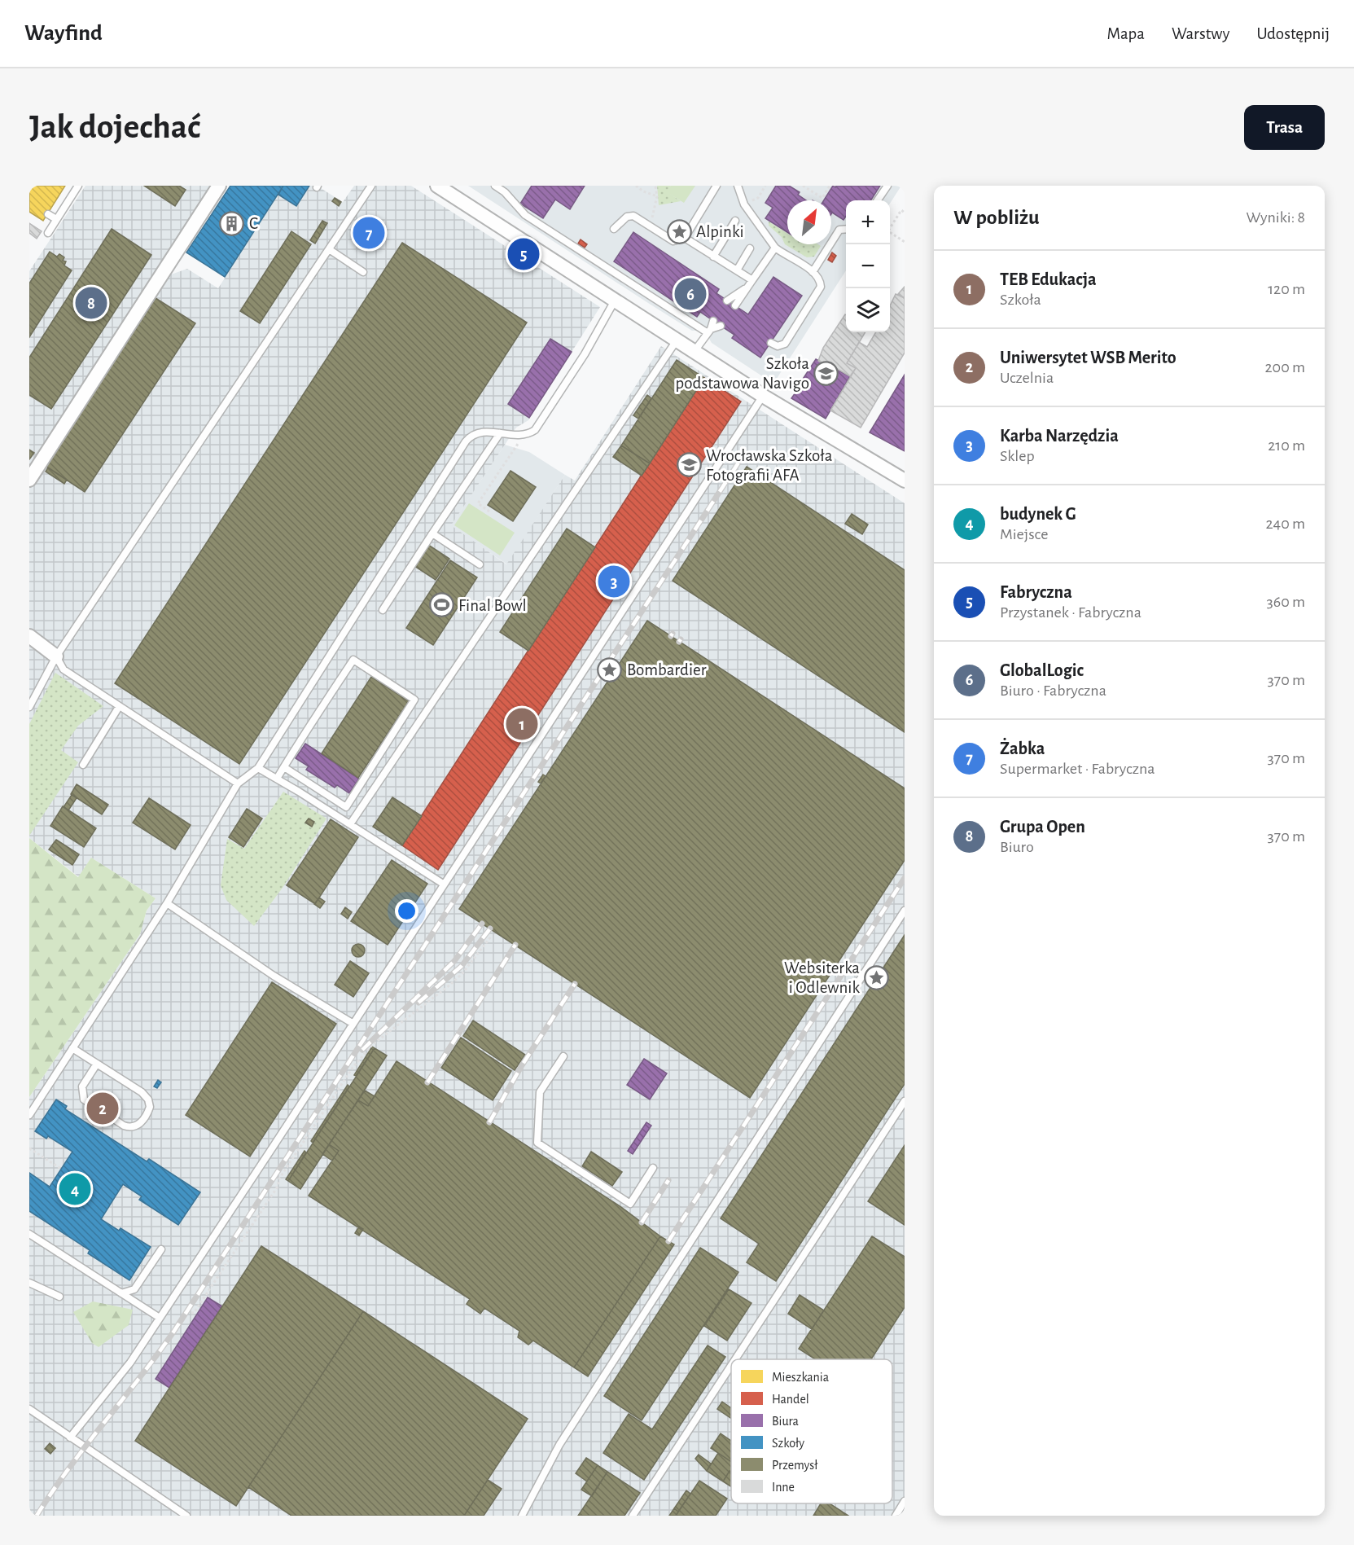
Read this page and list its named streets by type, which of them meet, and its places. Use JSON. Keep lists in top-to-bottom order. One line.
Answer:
{"places":{"building":["C"],"place":["Alpinki","Bombardier","Websiterka i Odlewnik"],"school or university":["Szkoła podstawowa Navigo","Wrocławska Szkoła Fotografii AFA"],"sports":["Final Bowl"]},"legend":["Mieszkania","Handel","Biura","Szkoły","Przemysł","Inne"],"north":"top right","page":{"header":"Wayfind","nav":["Mapa","Warstwy","Udostępnij"],"buttons":"Trasa","title":"Jak dojechać","heading":["W pobliżu","Wyniki: 8"],"map_buttons":["+","−"],"pins":["7","5","6","8","3","1","2","4"],"list":[{"mark":"1","name":"TEB Edukacja","note":"Szkoła","value":"120 m"},{"mark":"2","name":"Uniwersytet WSB Merito","note":"Uczelnia","value":"200 m"},{"mark":"3","name":"Karba Narzędzia","note":"Sklep","value":"210 m"},{"mark":"4","name":"budynek G","note":"Miejsce","value":"240 m"},{"mark":"5","name":"Fabryczna","note":"Przystanek · Fabryczna","value":"360 m"},{"mark":"6","name":"GlobalLogic","note":"Biuro · Fabryczna","value":"370 m"},{"mark":"7","name":"Żabka","note":"Supermarket · Fabryczna","value":"370 m"},{"mark":"8","name":"Grupa Open","note":"Biuro","value":"370 m"}]}}
